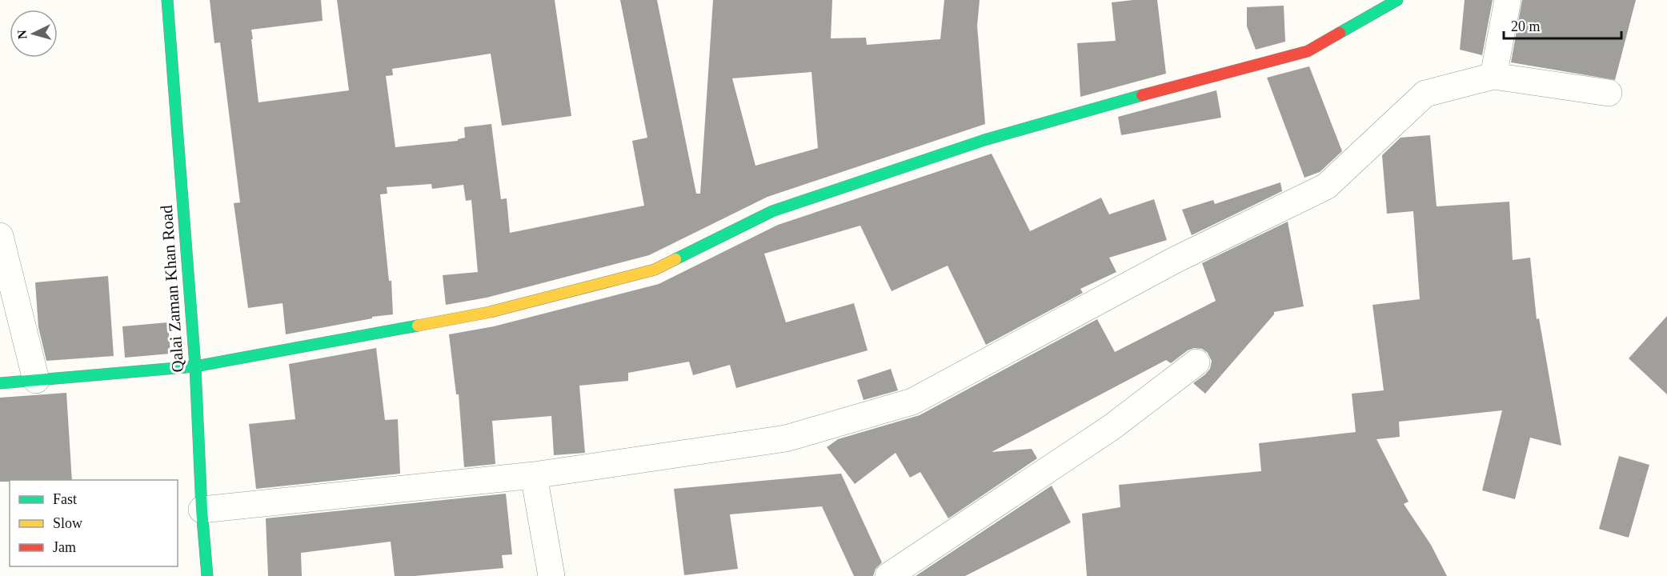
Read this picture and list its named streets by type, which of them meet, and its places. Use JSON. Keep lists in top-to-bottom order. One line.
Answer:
{"streets":{"street":["Qalai Zaman Khan Road"]},"legend":["Fast","Slow","Jam"],"scale_bar":"20 m","north":"left"}
